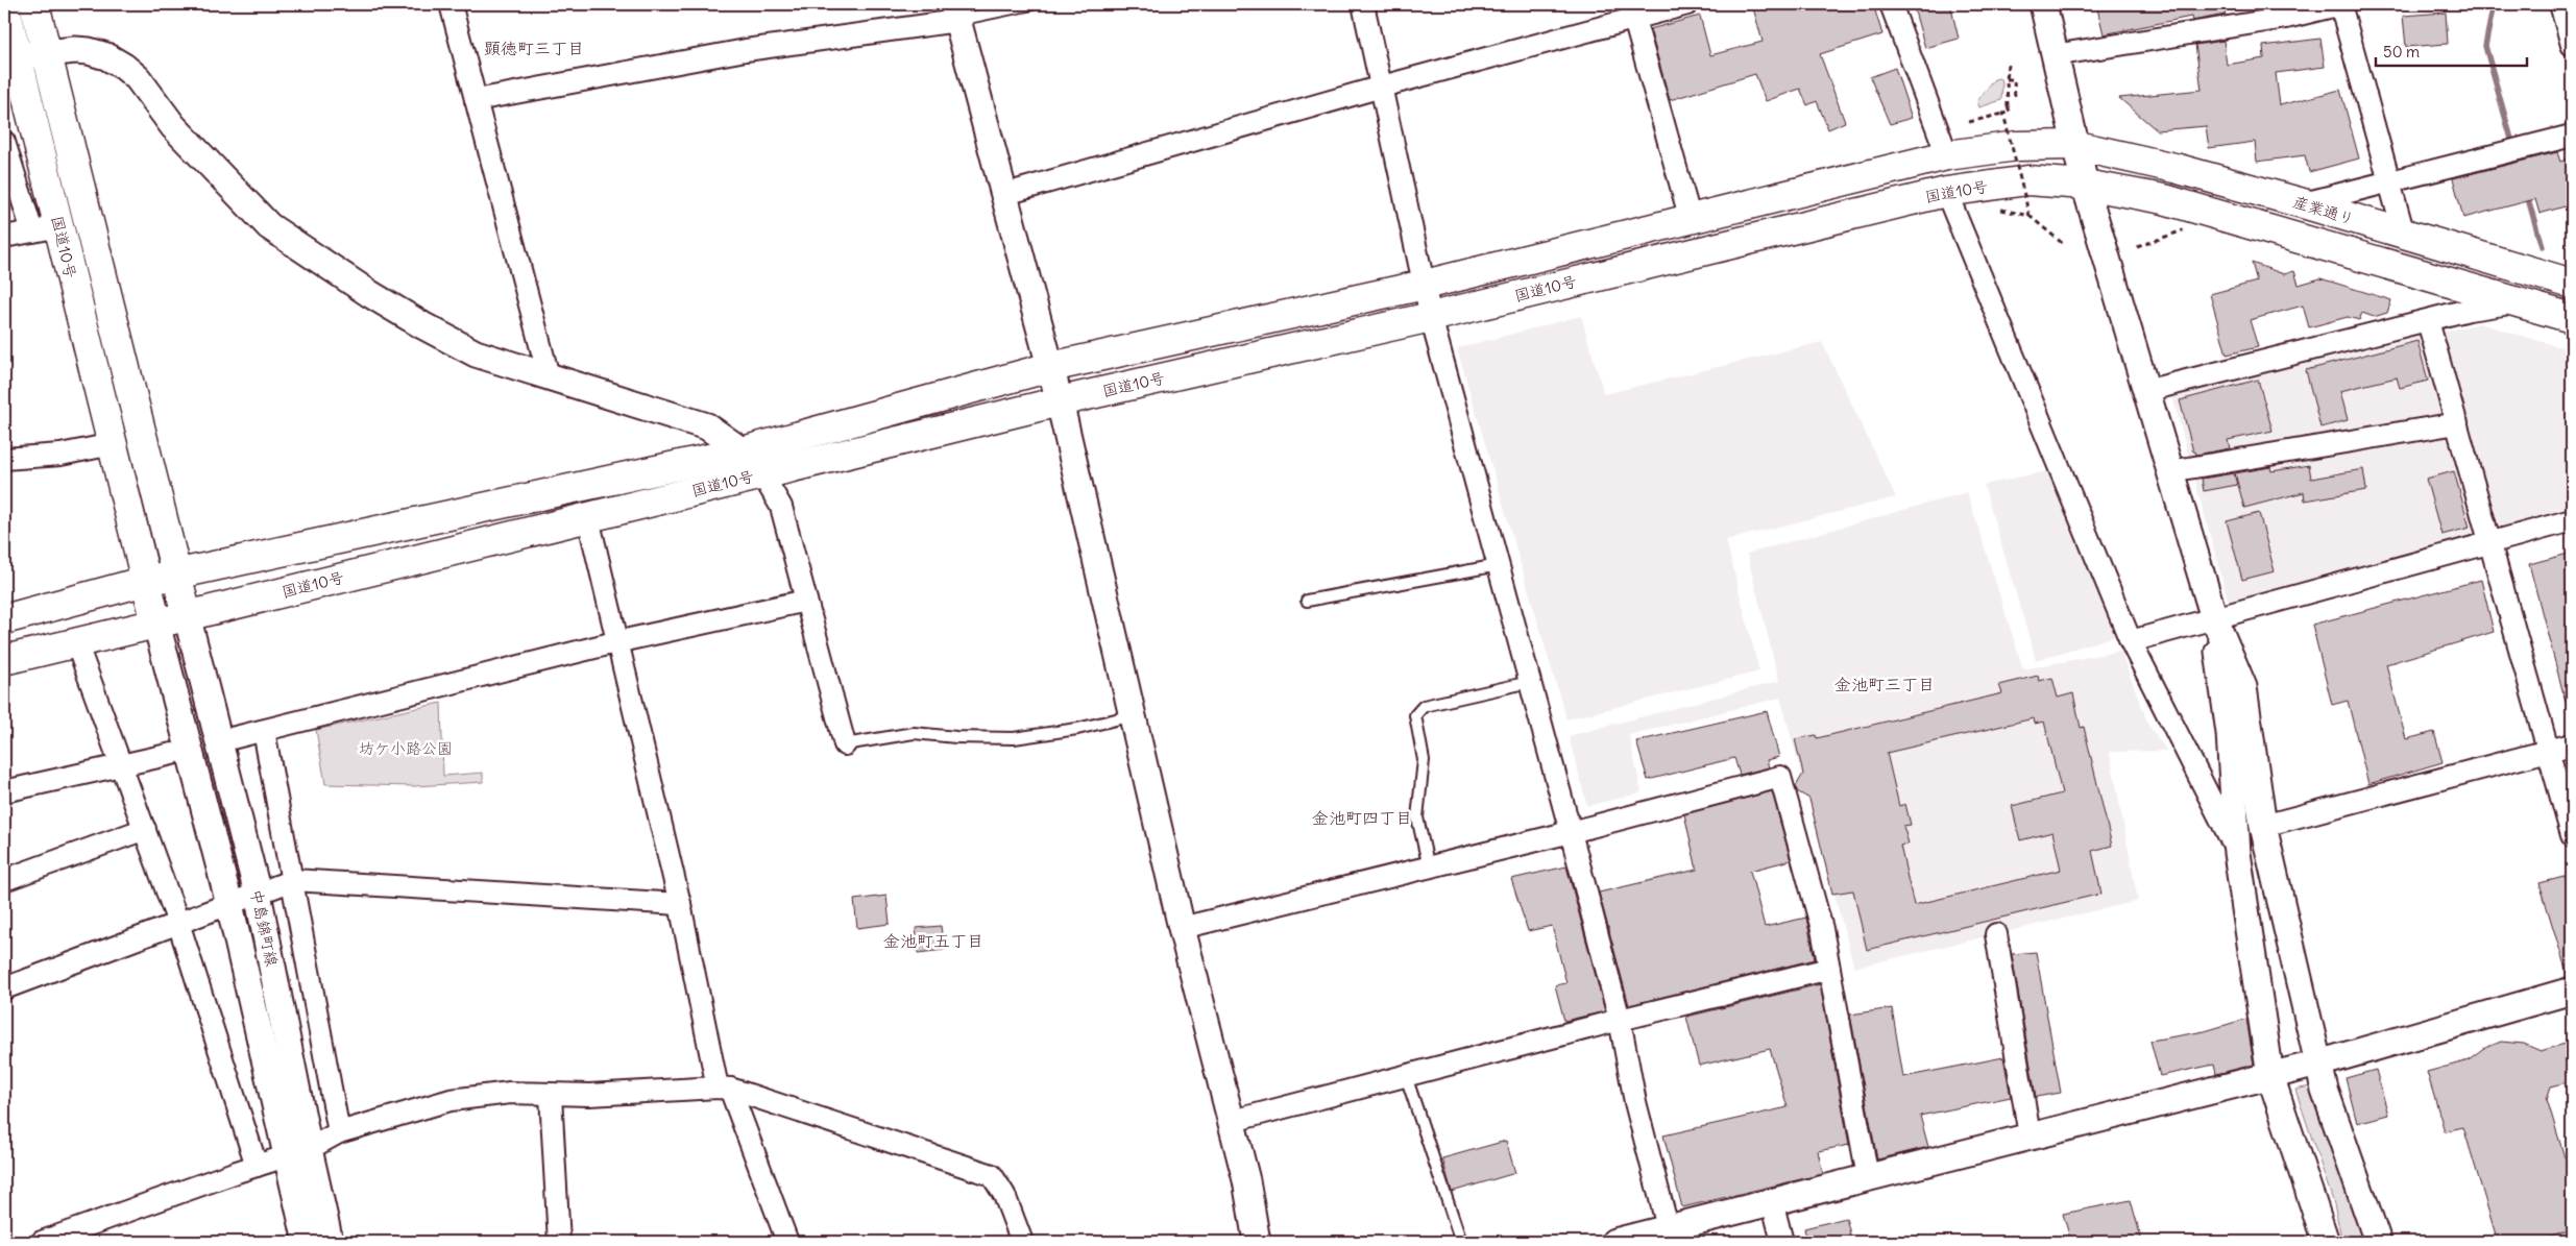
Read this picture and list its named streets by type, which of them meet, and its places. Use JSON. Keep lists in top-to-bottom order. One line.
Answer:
{"streets":{"main road":["国道10号","産業通り"],"street":["中島錦町線"]},"crossings":[["国道10号","産業通り"],["国道10号","中島錦町線"]],"districts":["顕徳町三丁目","金池町三丁目","金池町四丁目","金池町五丁目"],"parks":["坊ケ小路公園"],"scale_bar":"50 m"}
